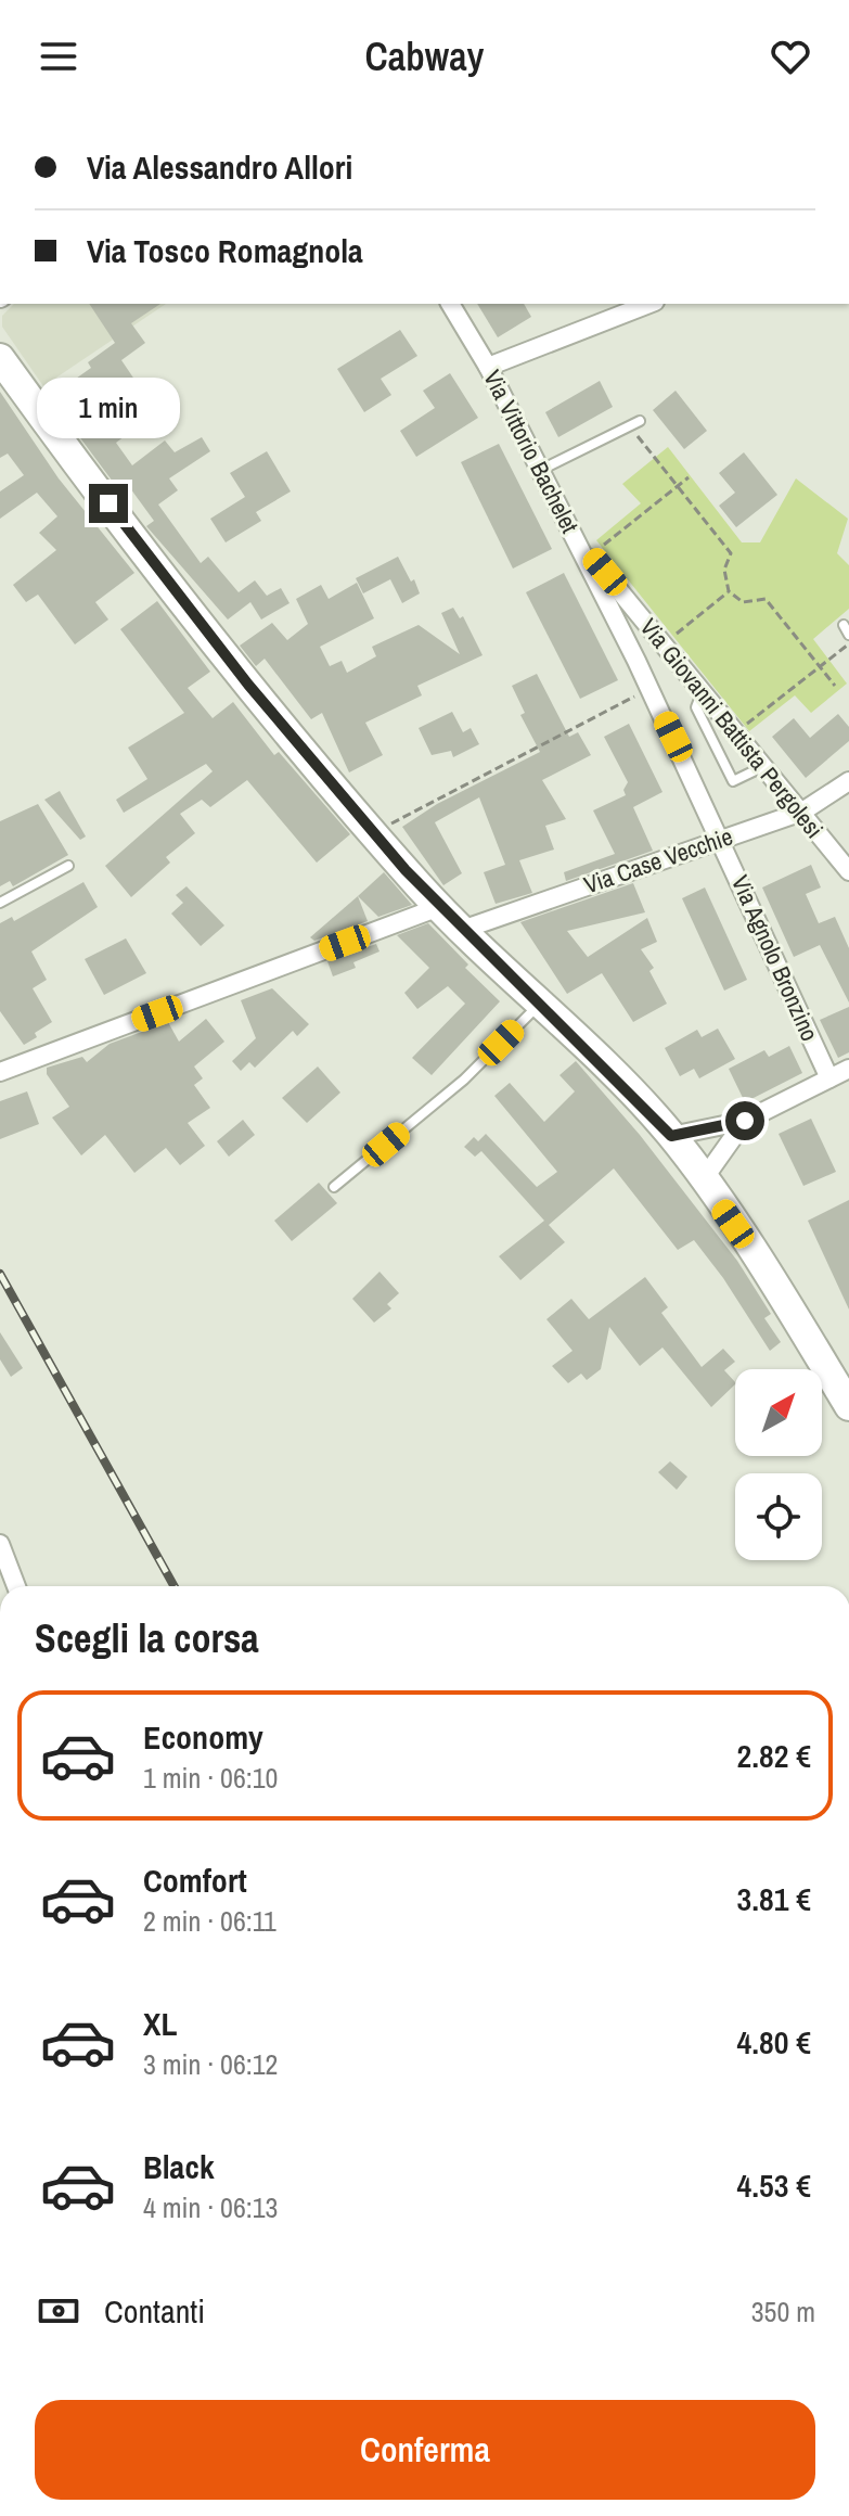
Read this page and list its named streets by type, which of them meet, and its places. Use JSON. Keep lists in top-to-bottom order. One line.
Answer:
{"streets":{"street":["Via Vittorio Bachelet","Via Giovanni Battista Pergolesi","Via Case Vecchie","Via Agnolo Bronzino"]},"crossings":[["Via Vittorio Bachelet","Via Giovanni Battista Pergolesi"],["Via Vittorio Bachelet","Via Case Vecchie"],["Via Vittorio Bachelet","Via Agnolo Bronzino"],["Via Giovanni Battista Pergolesi","Via Case Vecchie"],["Via Case Vecchie","Via Agnolo Bronzino"]],"north":"top right","page":{"header":"Cabway","banner":["Via Alessandro Allori","Via Tosco Romagnola"],"bubble":"1 min","heading":"Scegli la corsa","list":[{"name":"Economy","note":"1 min · 06:10","value":"2.82 €"},{"name":"Comfort","note":"2 min · 06:11","value":"3.81 €"},{"name":"XL","note":"3 min · 06:12","value":"4.80 €"},{"name":"Black","note":"4 min · 06:13","value":"4.53 €"}],"pay":["Contanti","350 m"],"buttons":"Conferma"}}
